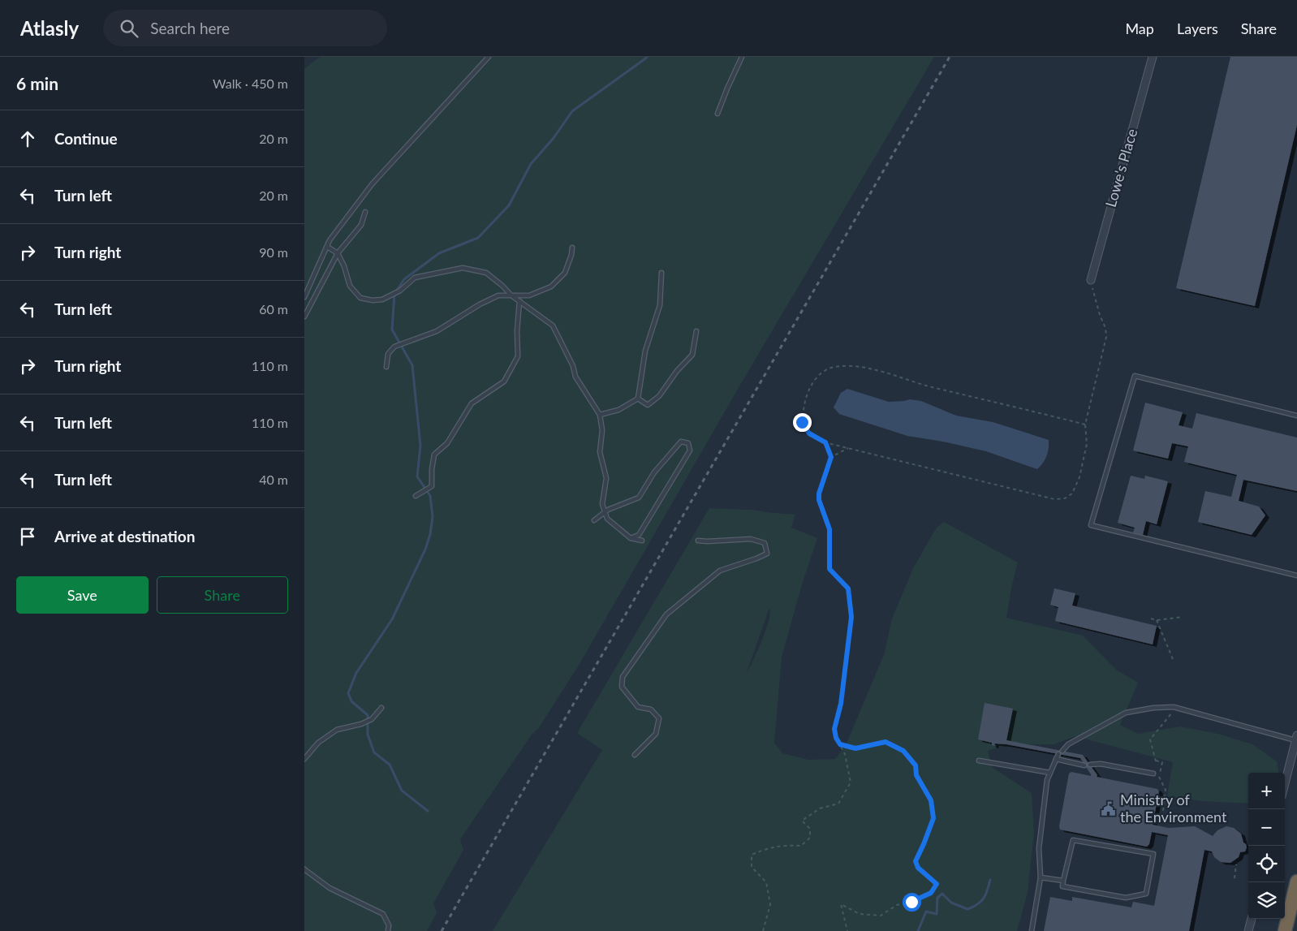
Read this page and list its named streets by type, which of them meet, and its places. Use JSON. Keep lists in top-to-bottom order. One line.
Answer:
{"streets":{"street":["Lowe's Place"]},"places":{"public building":["Ministry of the Environment"]},"page":{"header":"Atlasly","search":"Search here","nav":["Map","Layers","Share"],"heading":["6 min","Walk · 450 m"],"list":[["Continue","20 m"],["Turn left","20 m"],["Turn right","90 m"],["Turn left","60 m"],["Turn right","110 m"],["Turn left","110 m"],["Turn left","40 m"],"Arrive at destination"],"buttons":["Save","Share"],"map_buttons":["+","−"]}}
